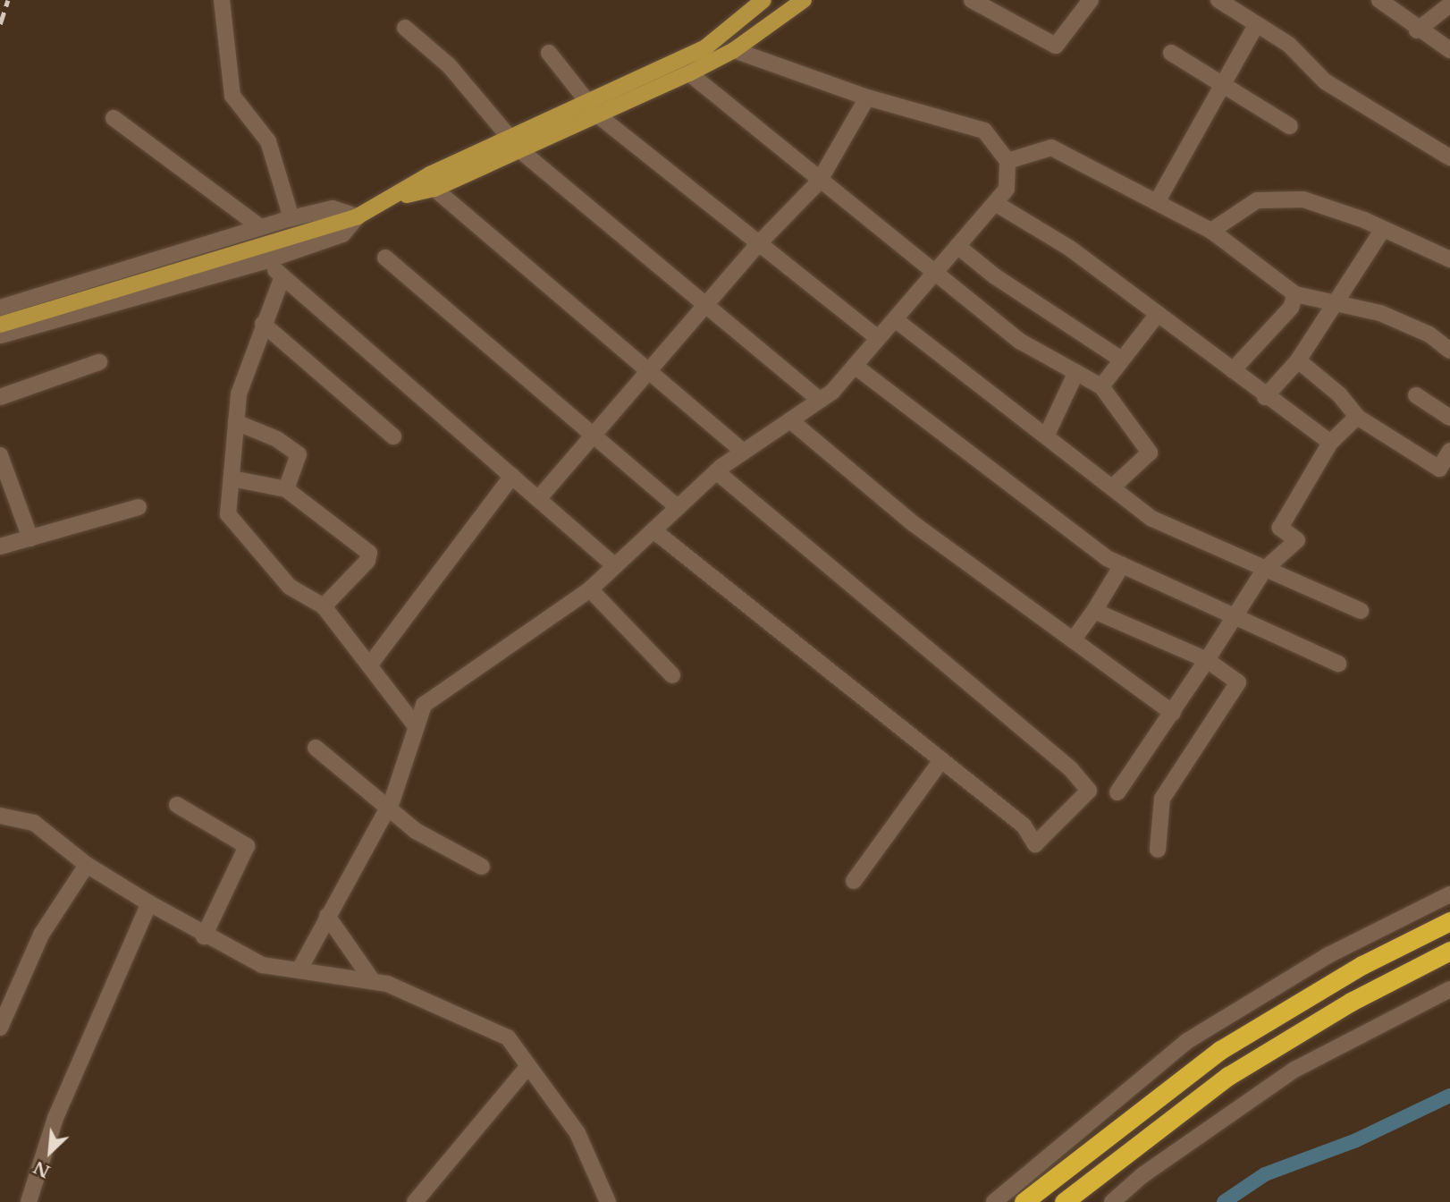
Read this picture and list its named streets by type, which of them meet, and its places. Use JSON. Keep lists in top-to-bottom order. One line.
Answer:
{"north":"bottom left"}
